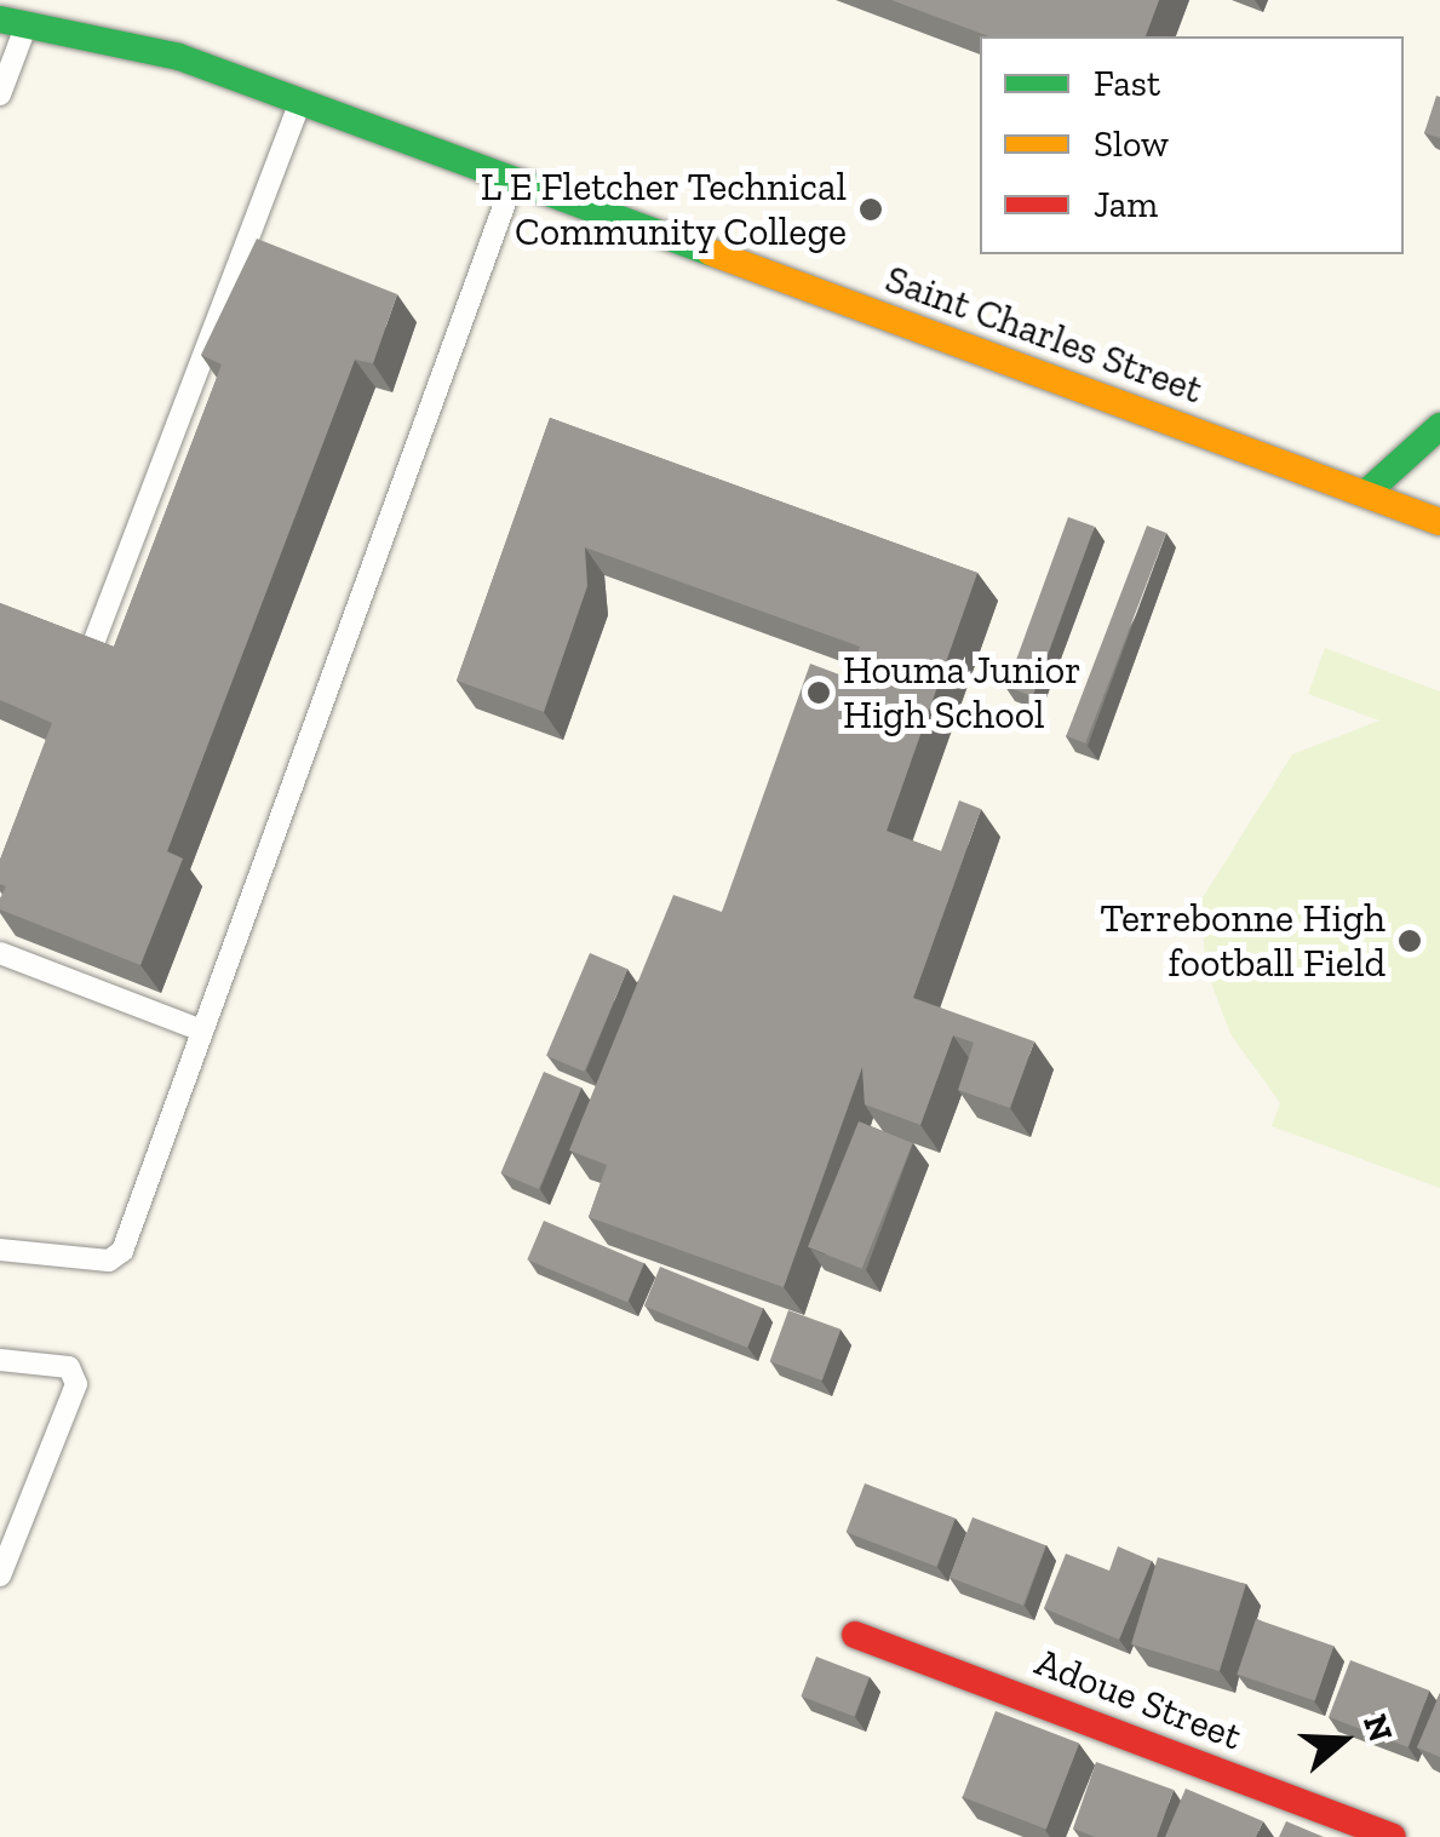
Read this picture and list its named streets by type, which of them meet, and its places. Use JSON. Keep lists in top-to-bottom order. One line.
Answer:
{"streets":{"street":["Saint Charles Street","Adoue Street"]},"places":["L E Fletcher Technical Community College","Houma Junior High School","Terrebonne High football Field"],"legend":["Fast","Slow","Jam"],"north":"right"}
